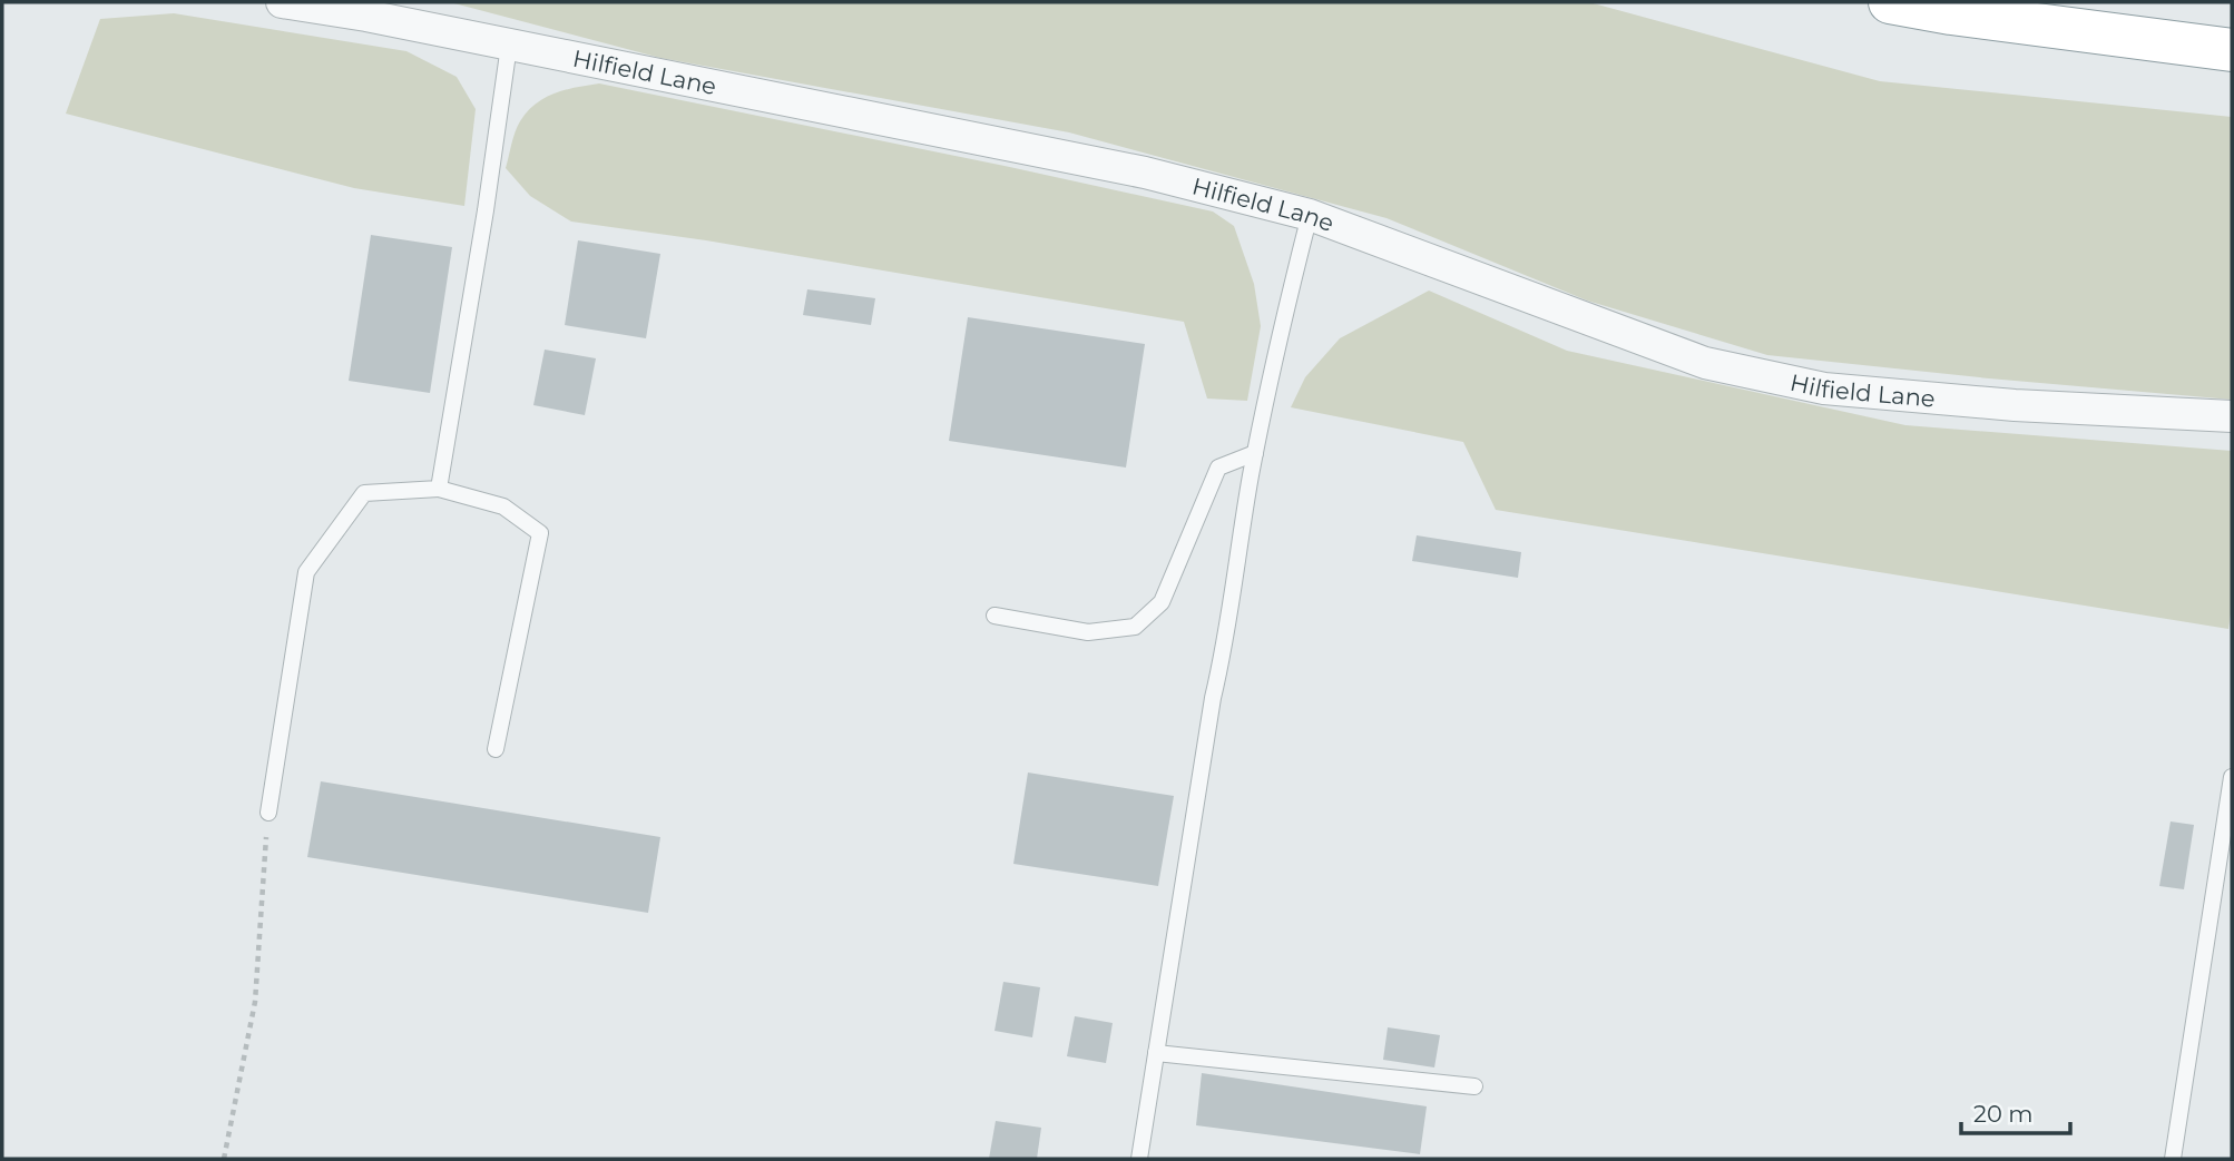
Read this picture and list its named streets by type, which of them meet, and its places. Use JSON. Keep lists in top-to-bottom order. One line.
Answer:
{"streets":{"street":["Hilfield Lane"]},"scale_bar":"20 m"}
